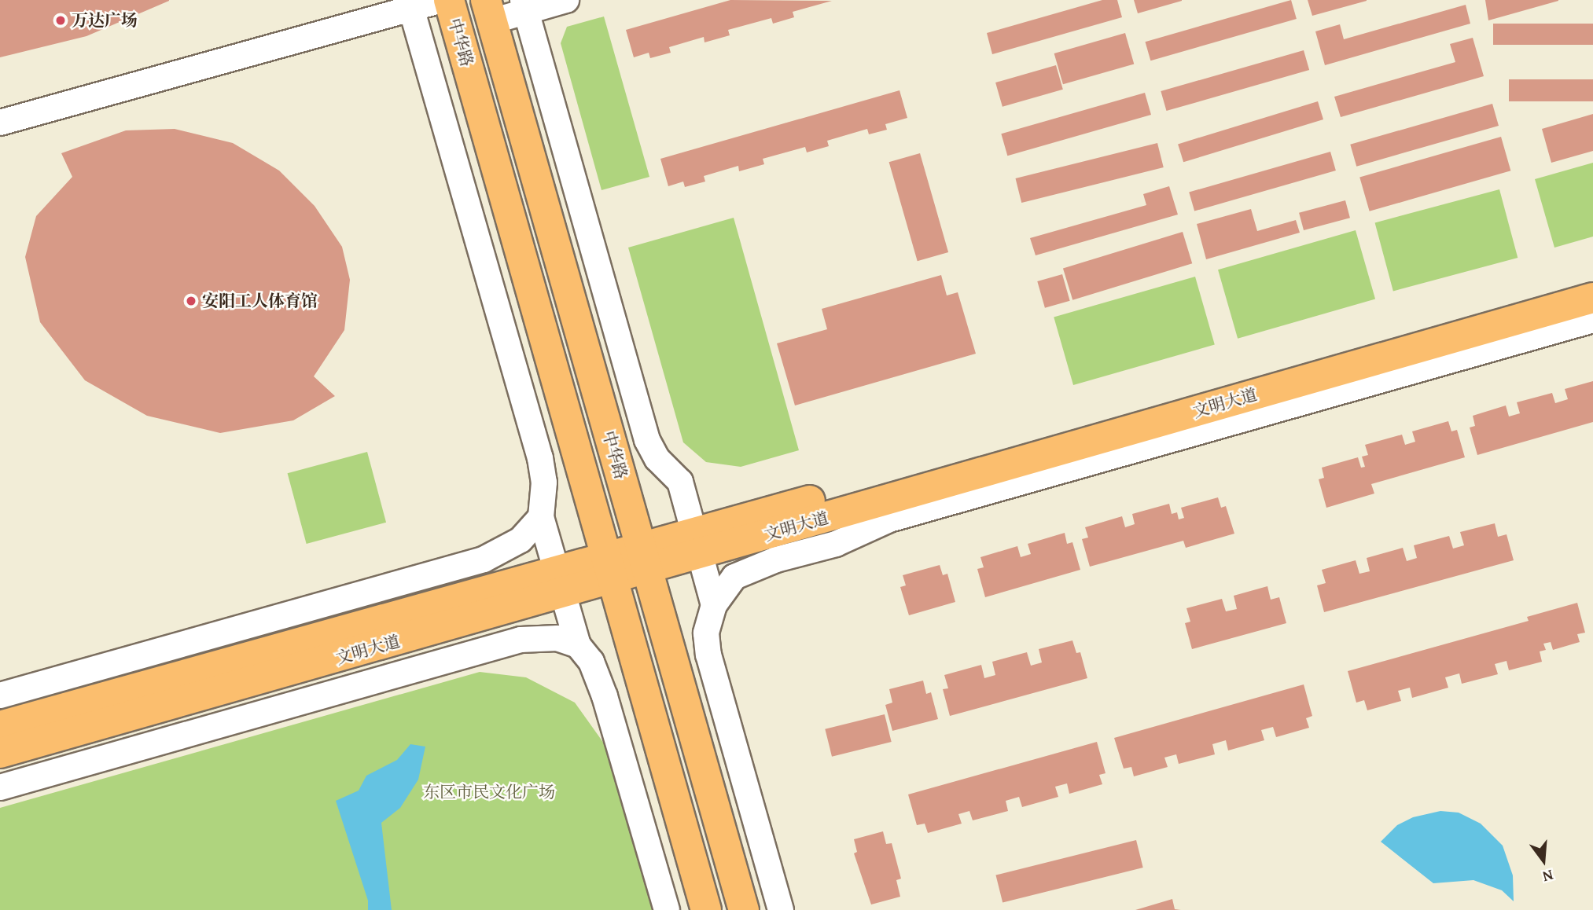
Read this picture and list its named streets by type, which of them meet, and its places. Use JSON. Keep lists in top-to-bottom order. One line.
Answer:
{"streets":{"main road":["中华路","文明大道"]},"crossings":[["中华路","文明大道"]],"parks":["东区市民文化广场"],"places":["万达广场","安阳工人体育馆"],"north":"bottom"}
